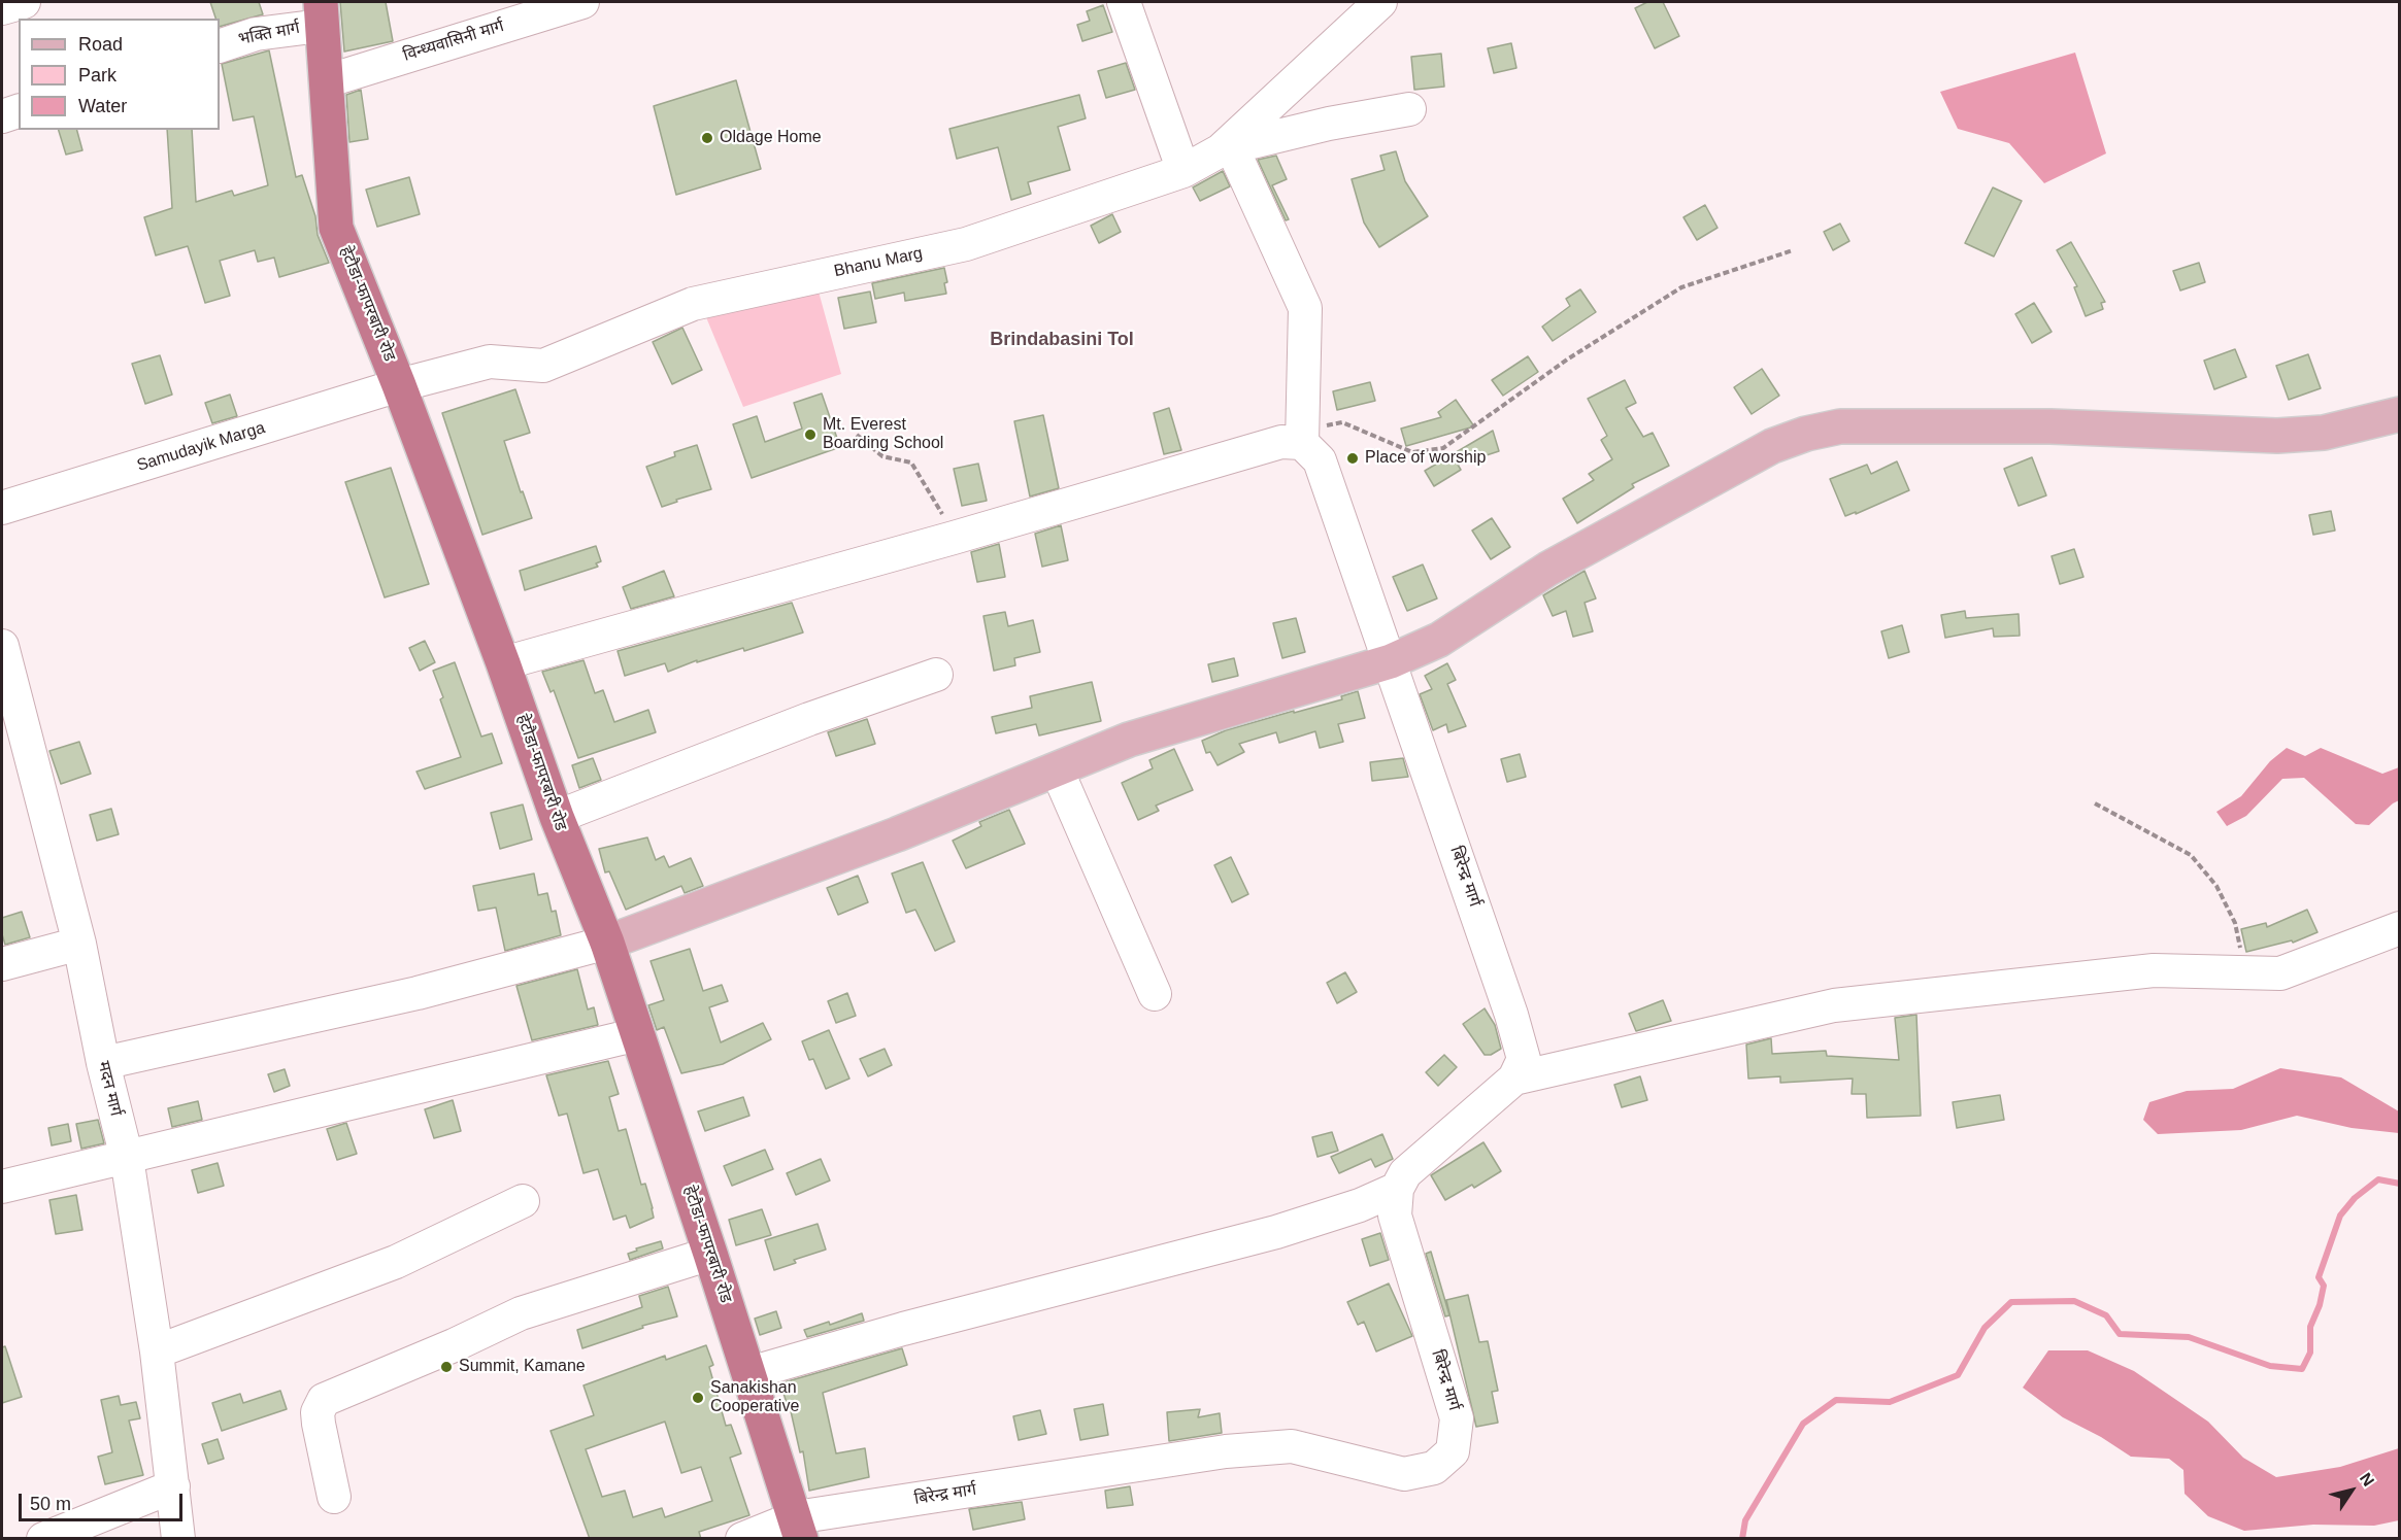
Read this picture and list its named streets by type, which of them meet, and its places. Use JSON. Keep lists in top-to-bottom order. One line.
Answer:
{"streets":{"highway":["हेटौडा-फापरबारी रोड"],"street":["भक्ति मार्ग","विन्ध्यवासिनी मार्ग","Bhanu Marg","Samudayik Marga","बिरेन्द्र मार्ग","मदन मार्ग"]},"crossings":[["भक्ति मार्ग","हेटौडा-फापरबारी रोड"],["विन्ध्यवासिनी मार्ग","हेटौडा-फापरबारी रोड"],["Bhanu Marg","हेटौडा-फापरबारी रोड"],["Bhanu Marg","Samudayik Marga"],["हेटौडा-फापरबारी रोड","Samudayik Marga"],["हेटौडा-फापरबारी रोड","बिरेन्द्र मार्ग"]],"districts":["Brindabasini Tol"],"places":["Oldage Home","Mt. Everest Boarding School","Place of worship","Summit, Kamane","Sanakishan Cooperative"],"legend":["Road","Park","Water"],"scale_bar":"50 m","north":"top right"}
